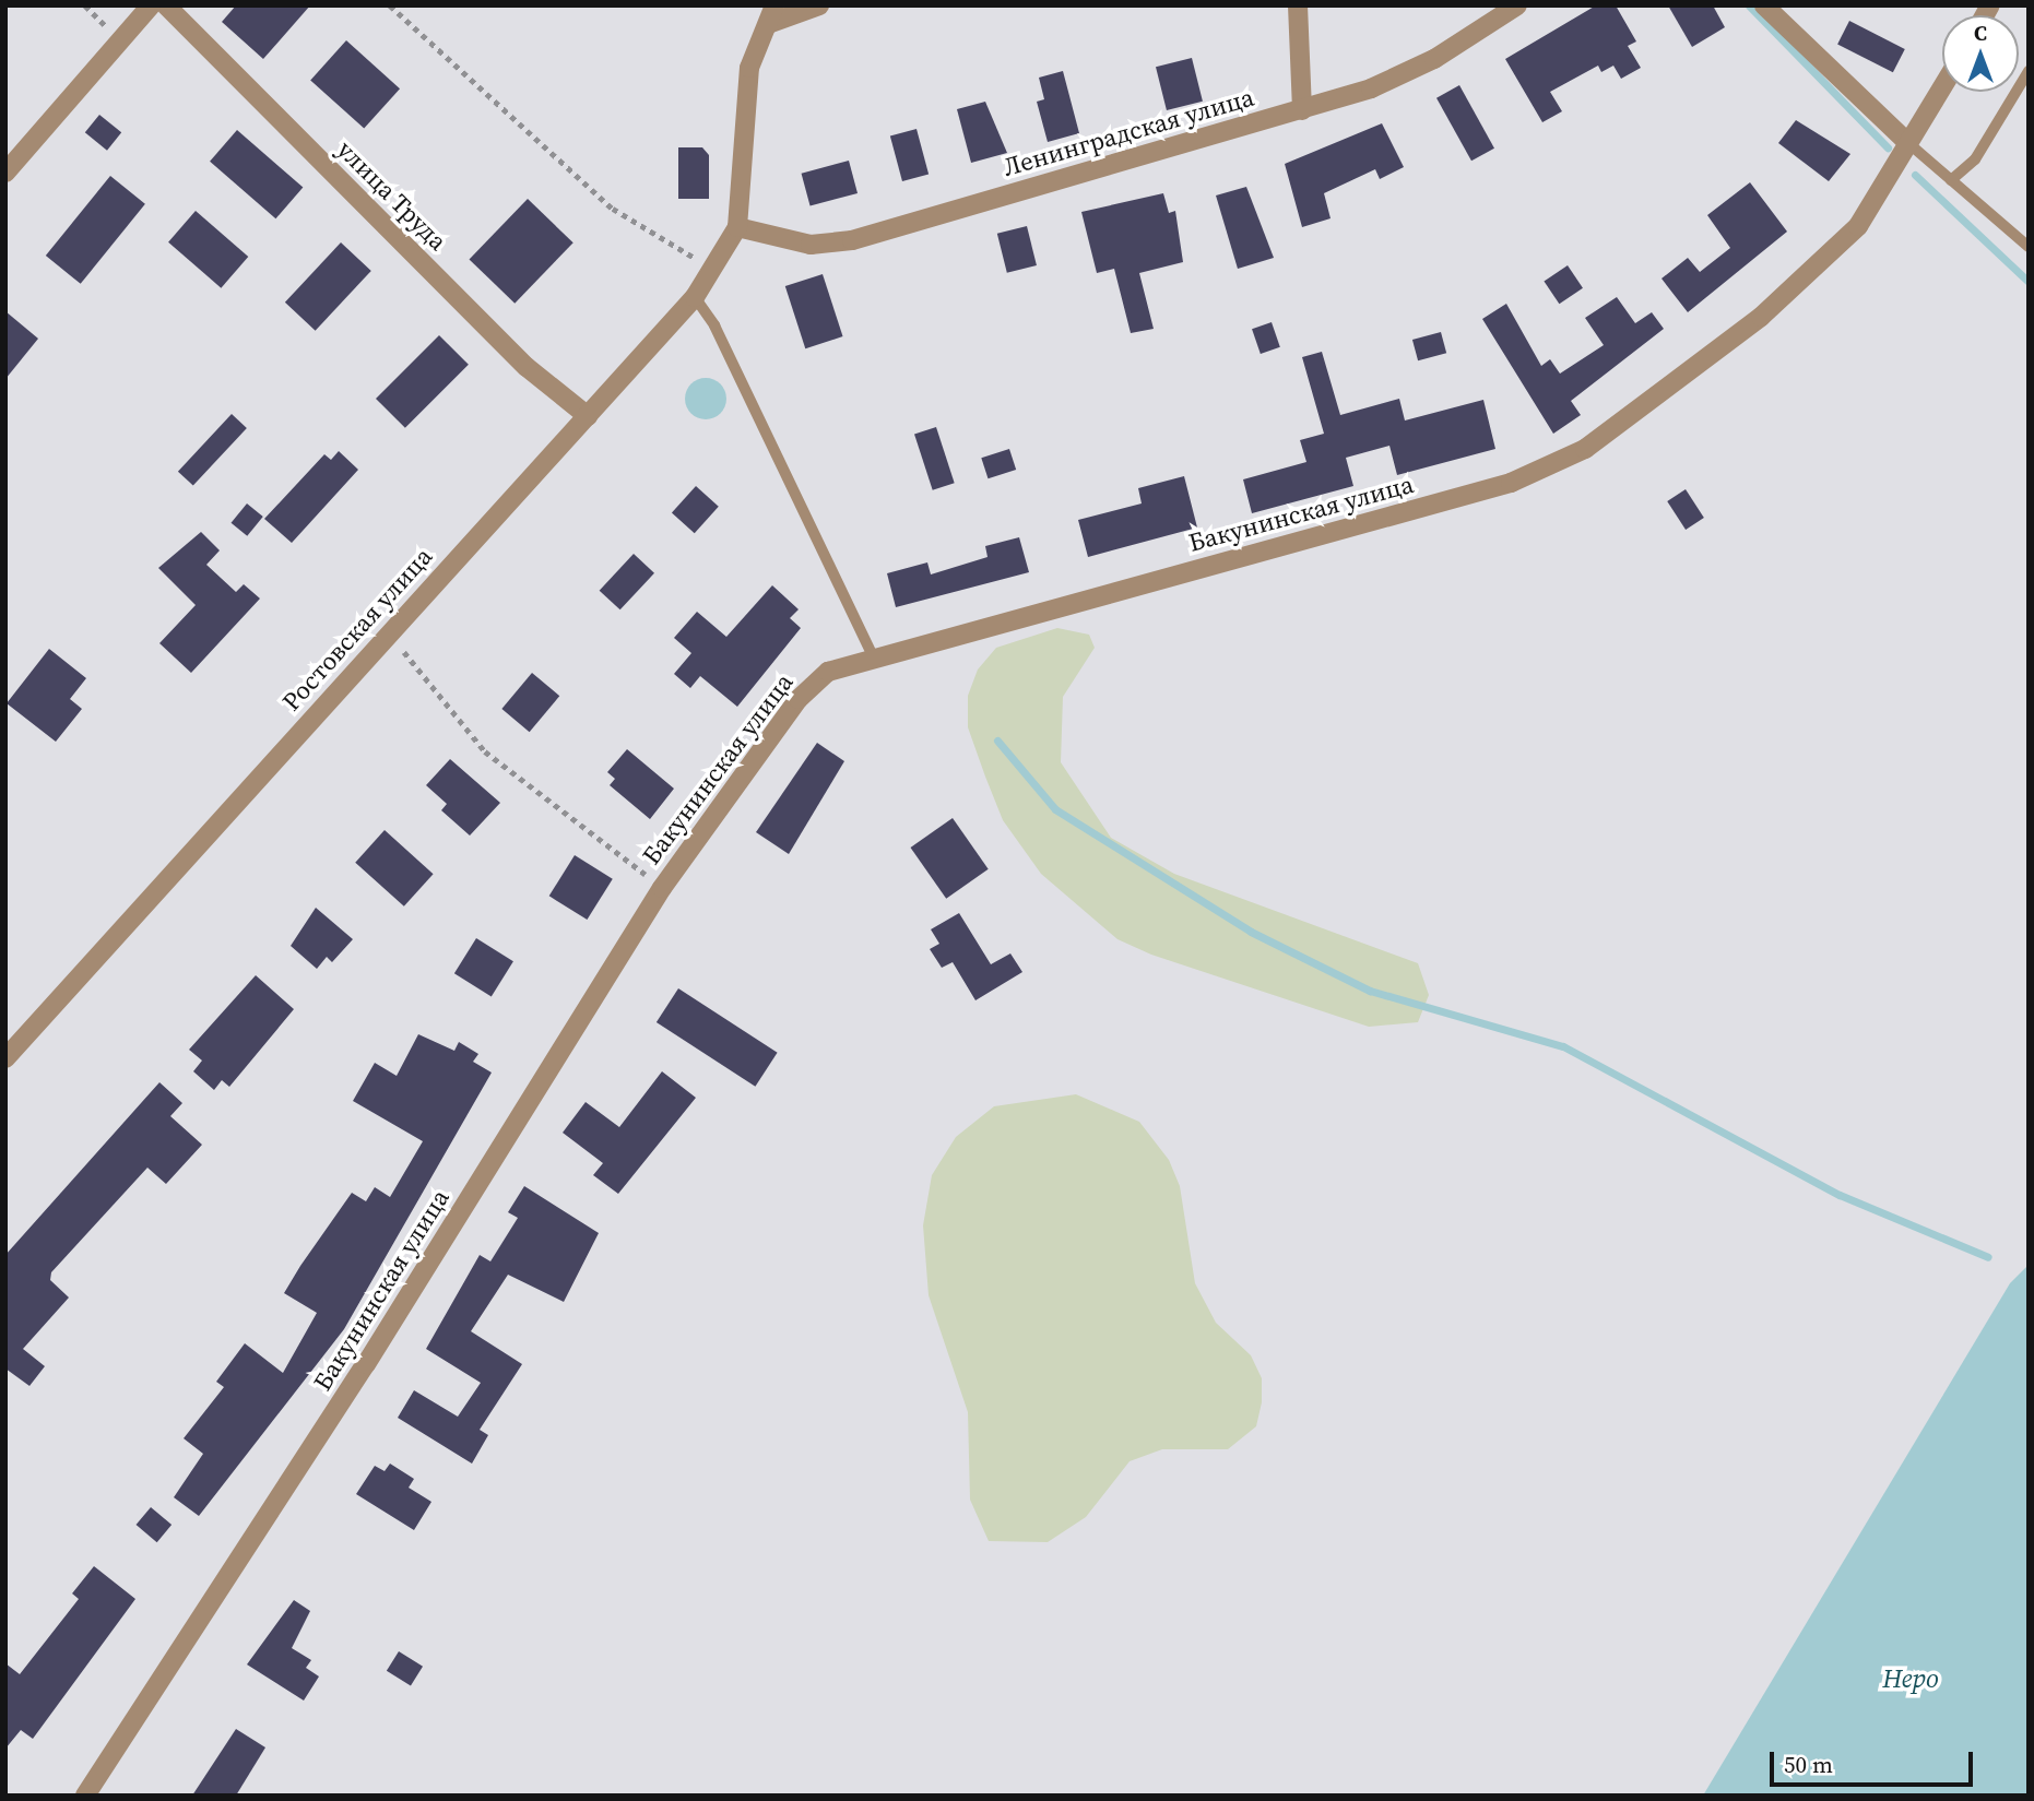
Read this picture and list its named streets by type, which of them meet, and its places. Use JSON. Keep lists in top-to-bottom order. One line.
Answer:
{"streets":{"street":["Ленинградская улица","улица Труда","Бакунинская улица","Ростовская улица"]},"crossings":[["Ленинградская улица","Ростовская улица"],["улица Труда","Ростовская улица"]],"water":["Неро"],"scale_bar":"50 m","north":"top"}
